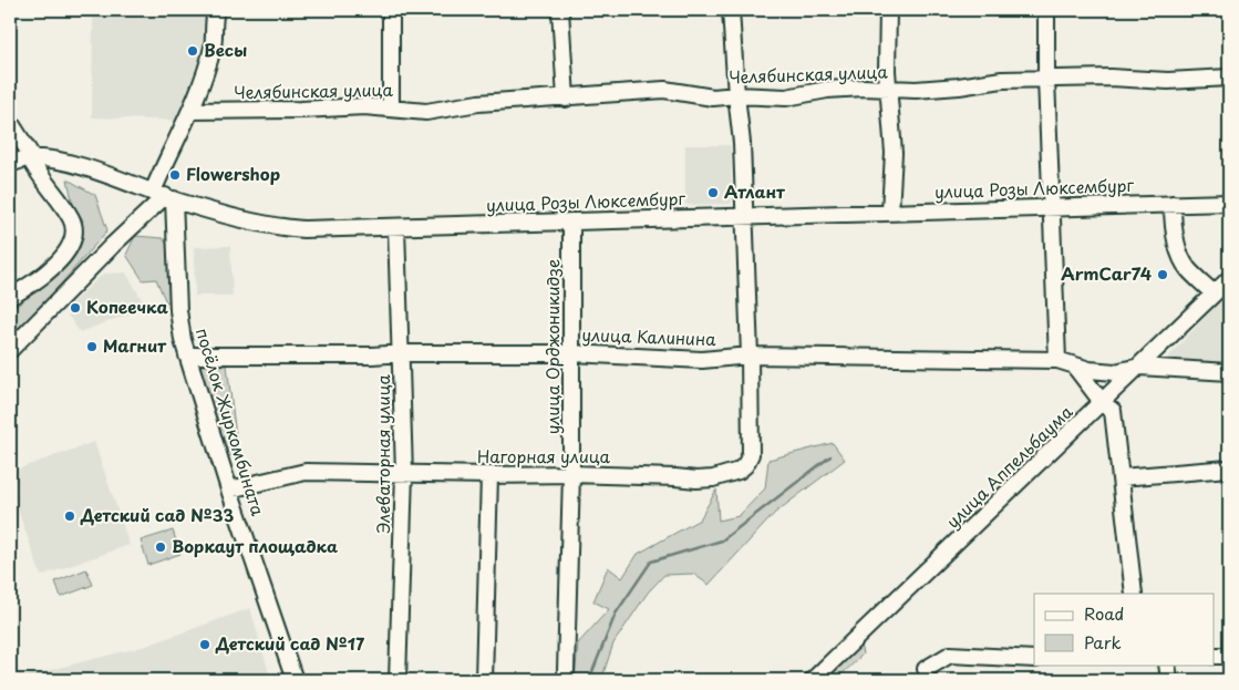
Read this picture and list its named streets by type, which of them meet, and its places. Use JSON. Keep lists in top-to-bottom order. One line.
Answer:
{"streets":{"street":["Челябинская улица","улица Розы Люксембург","улица Калинина","улица Орджоникидзе","посёлок Жиркомбината","Элеваторная улица","Нагорная улица","улица Аппельбаума"]},"crossings":[["Челябинская улица","Нагорная улица"],["улица Розы Люксембург","улица Орджоникидзе"],["улица Розы Люксембург","посёлок Жиркомбината"],["улица Розы Люксембург","Элеваторная улица"],["улица Розы Люксембург","Нагорная улица"],["улица Калинина","улица Орджоникидзе"],["улица Калинина","посёлок Жиркомбината"],["улица Калинина","Элеваторная улица"],["улица Калинина","Нагорная улица"],["улица Калинина","улица Аппельбаума"],["улица Орджоникидзе","Нагорная улица"],["посёлок Жиркомбината","Нагорная улица"],["Элеваторная улица","Нагорная улица"]],"places":["Весы","Flowershop","Атлант","ArmCar74","Копеечка","Магнит","Детский сад №33","Воркаут площадка","Детский сад №17"],"legend":["Road","Park"]}
